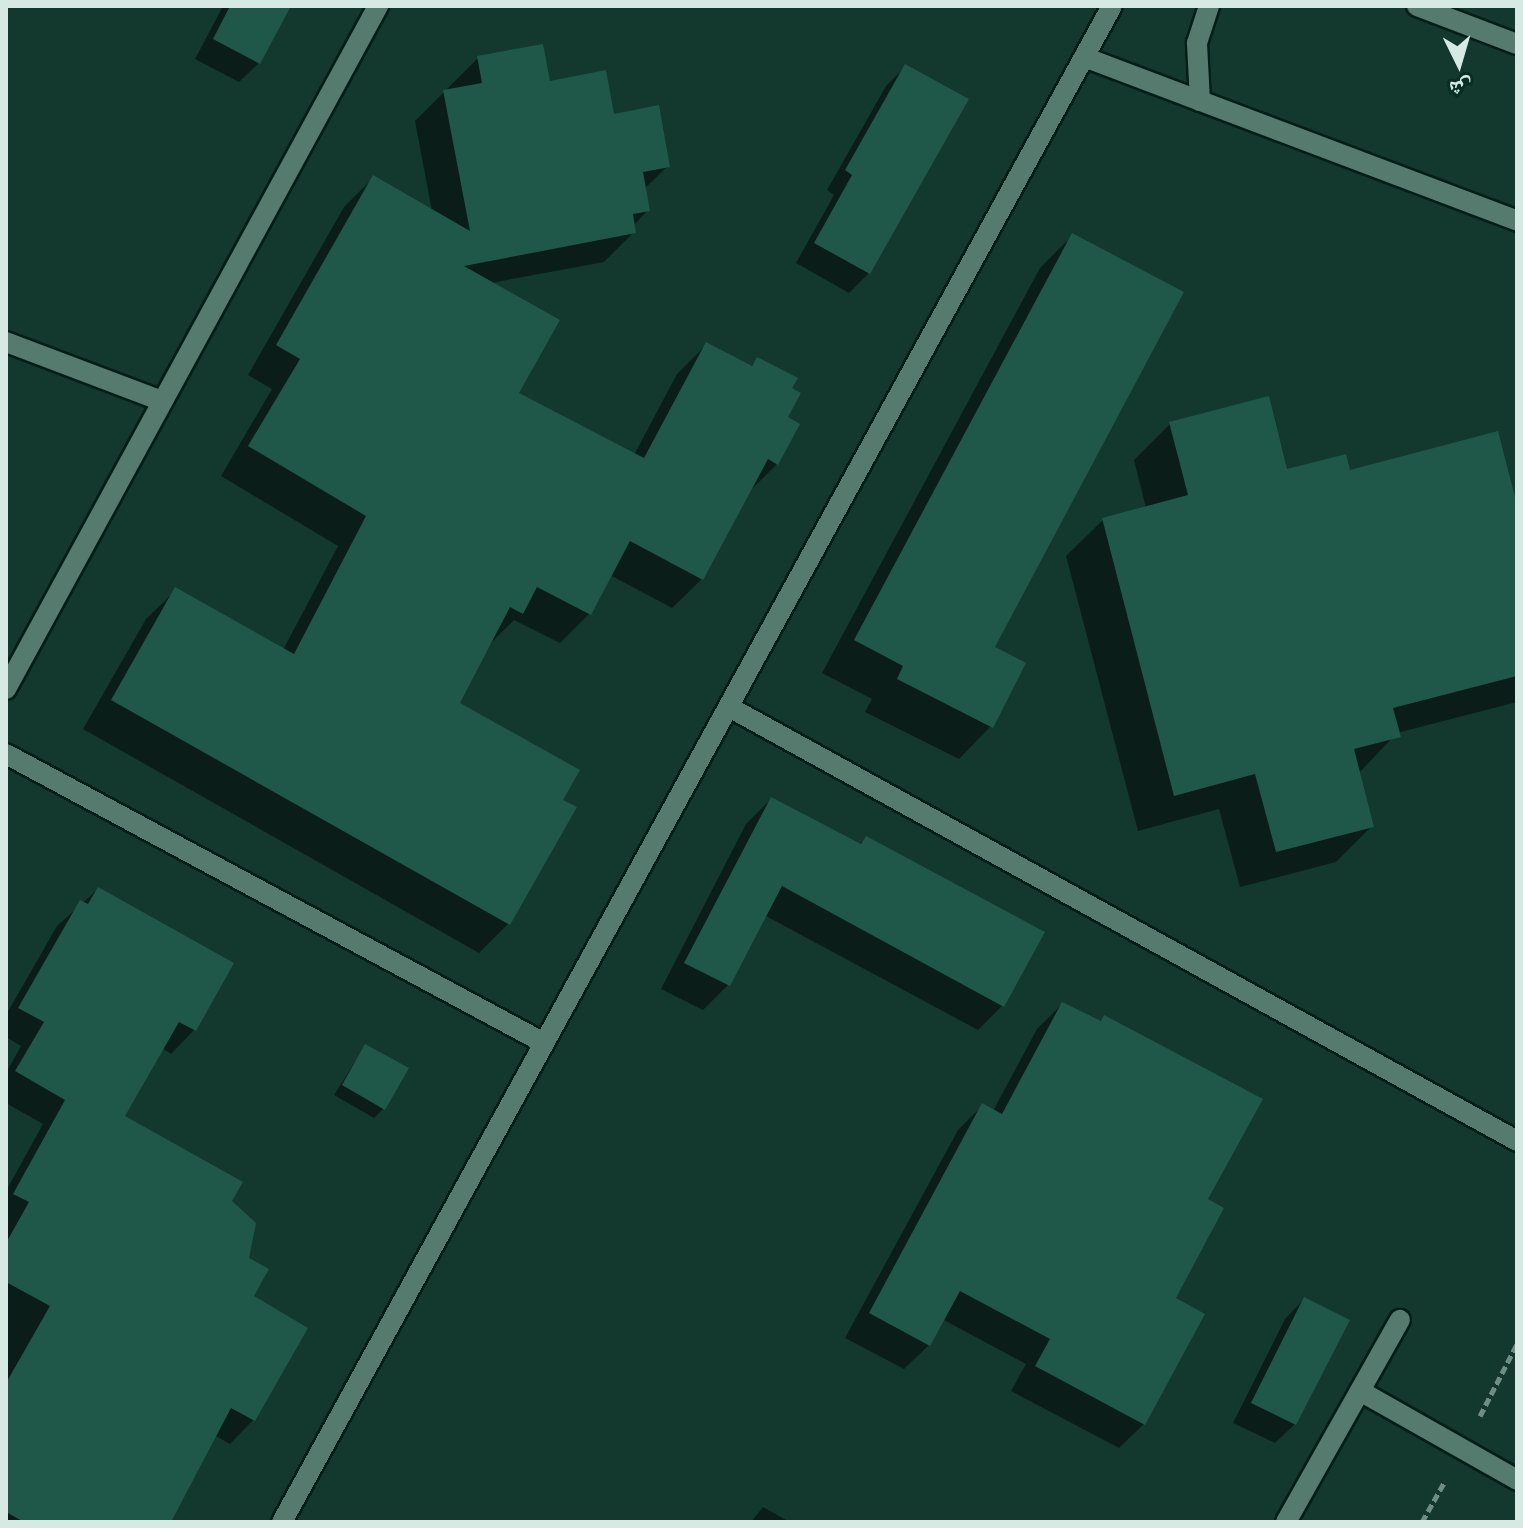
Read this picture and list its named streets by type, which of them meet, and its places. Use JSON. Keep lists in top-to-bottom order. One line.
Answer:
{"north":"bottom"}
